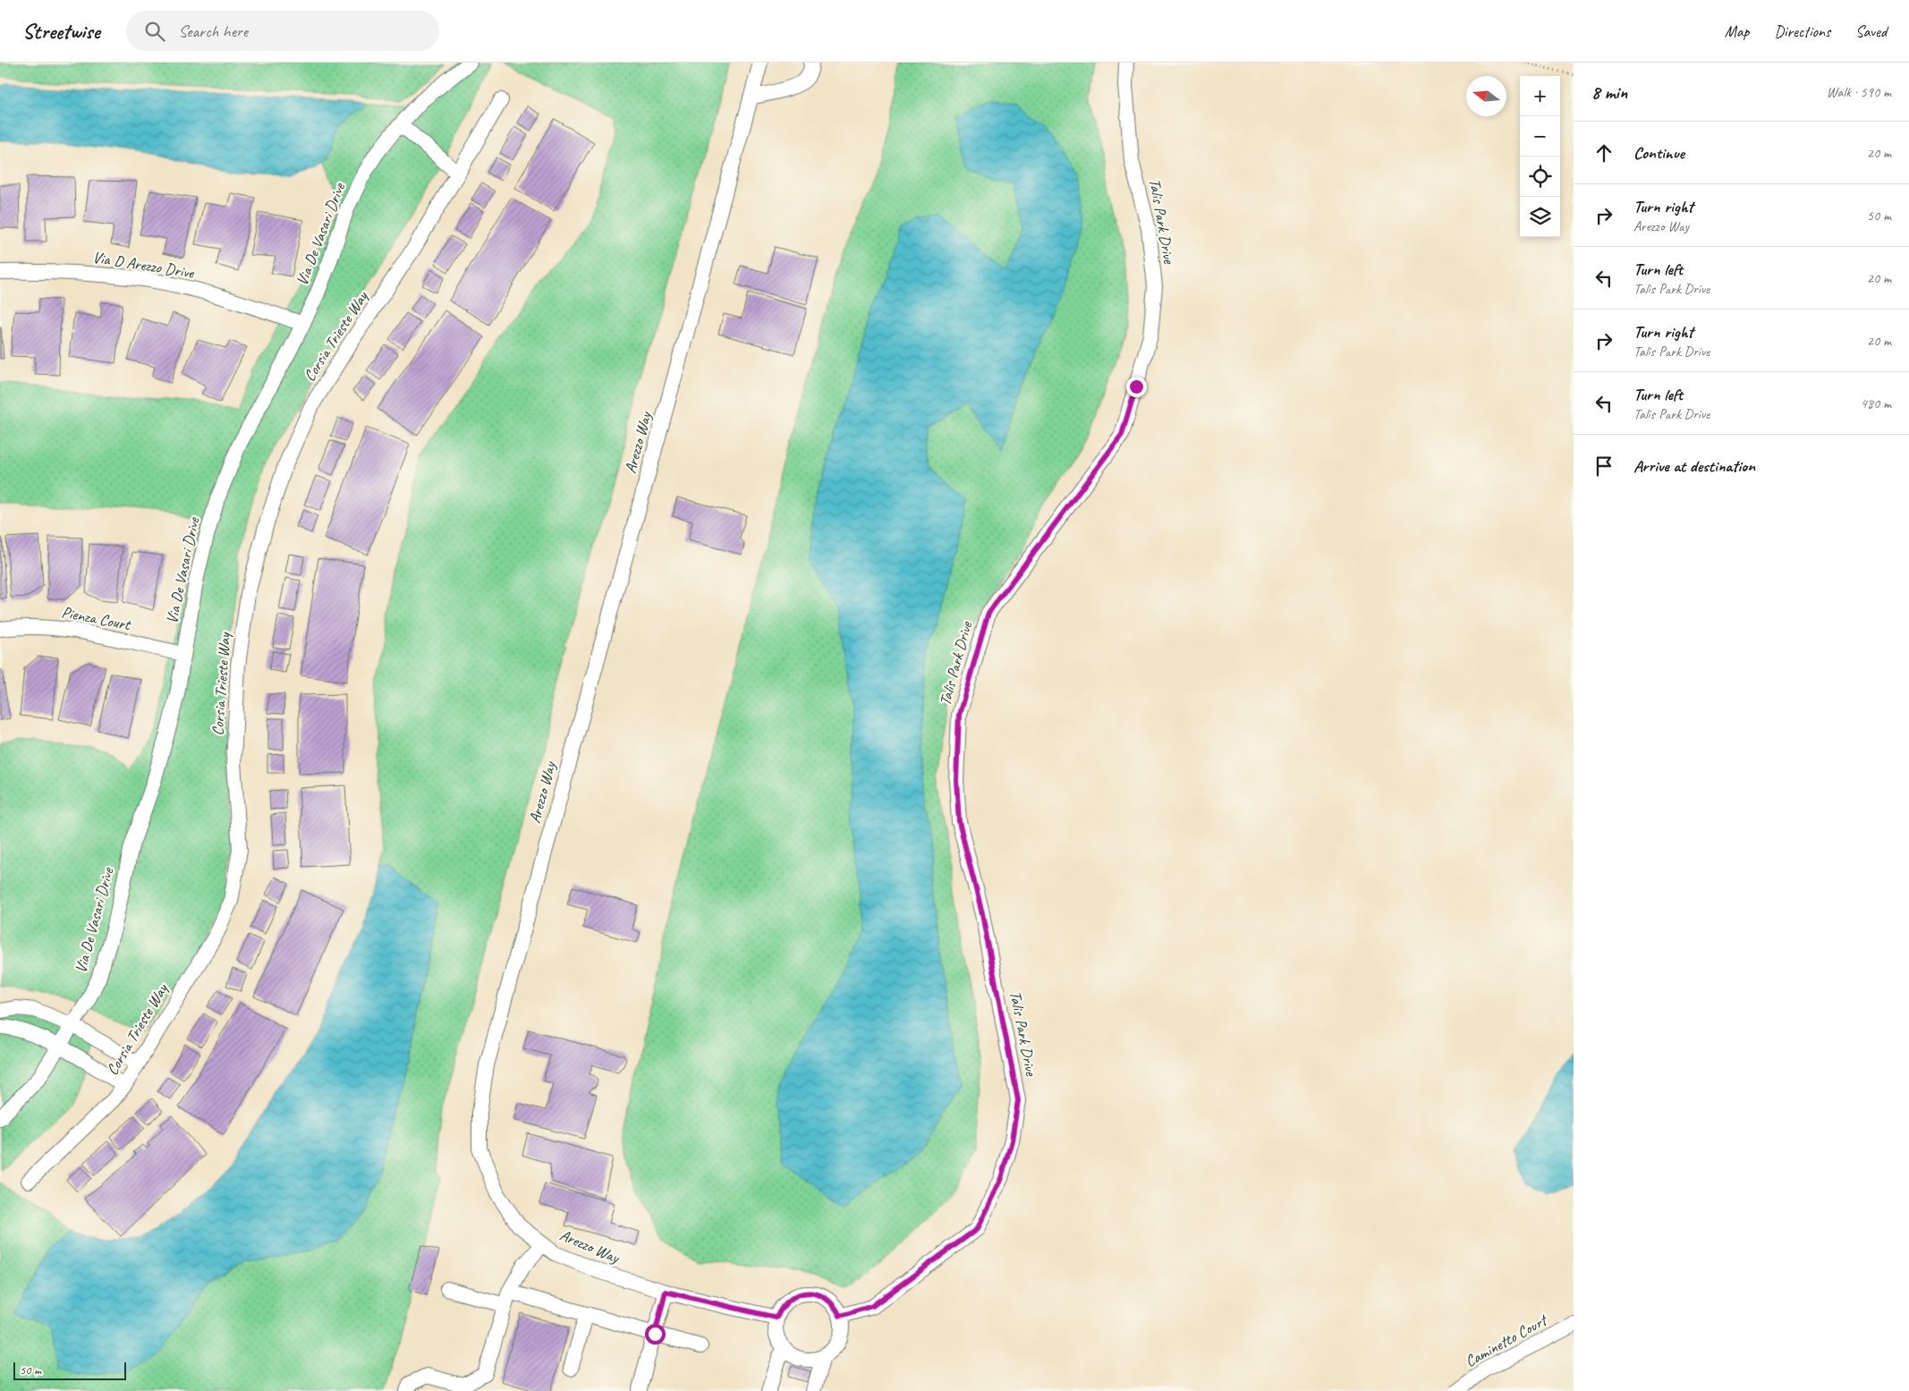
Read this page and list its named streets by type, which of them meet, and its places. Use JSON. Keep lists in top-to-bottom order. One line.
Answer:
{"streets":{"street":["Talis Park Drive","Via De Vasari Drive","Via D Arezzo Drive","Corsia Trieste Way","Arezzo Way","Pienza Court","Caminetto Court"]},"crossings":[["Talis Park Drive","Arezzo Way"],["Via De Vasari Drive","Via D Arezzo Drive"],["Via De Vasari Drive","Pienza Court"]],"scale_bar":"50 m","north":"left","page":{"header":"Streetwise","search":"Search here","nav":["Map","Directions","Saved"],"heading":["8 min","Walk · 590 m"],"map_buttons":["+","−"],"list":[["Continue","20 m"],["Turn right","Arezzo Way","50 m"],["Turn left","Talis Park Drive","20 m"],["Turn right","Talis Park Drive","20 m"],["Turn left","Talis Park Drive","480 m"],"Arrive at destination"],"scale":"50 m"}}
